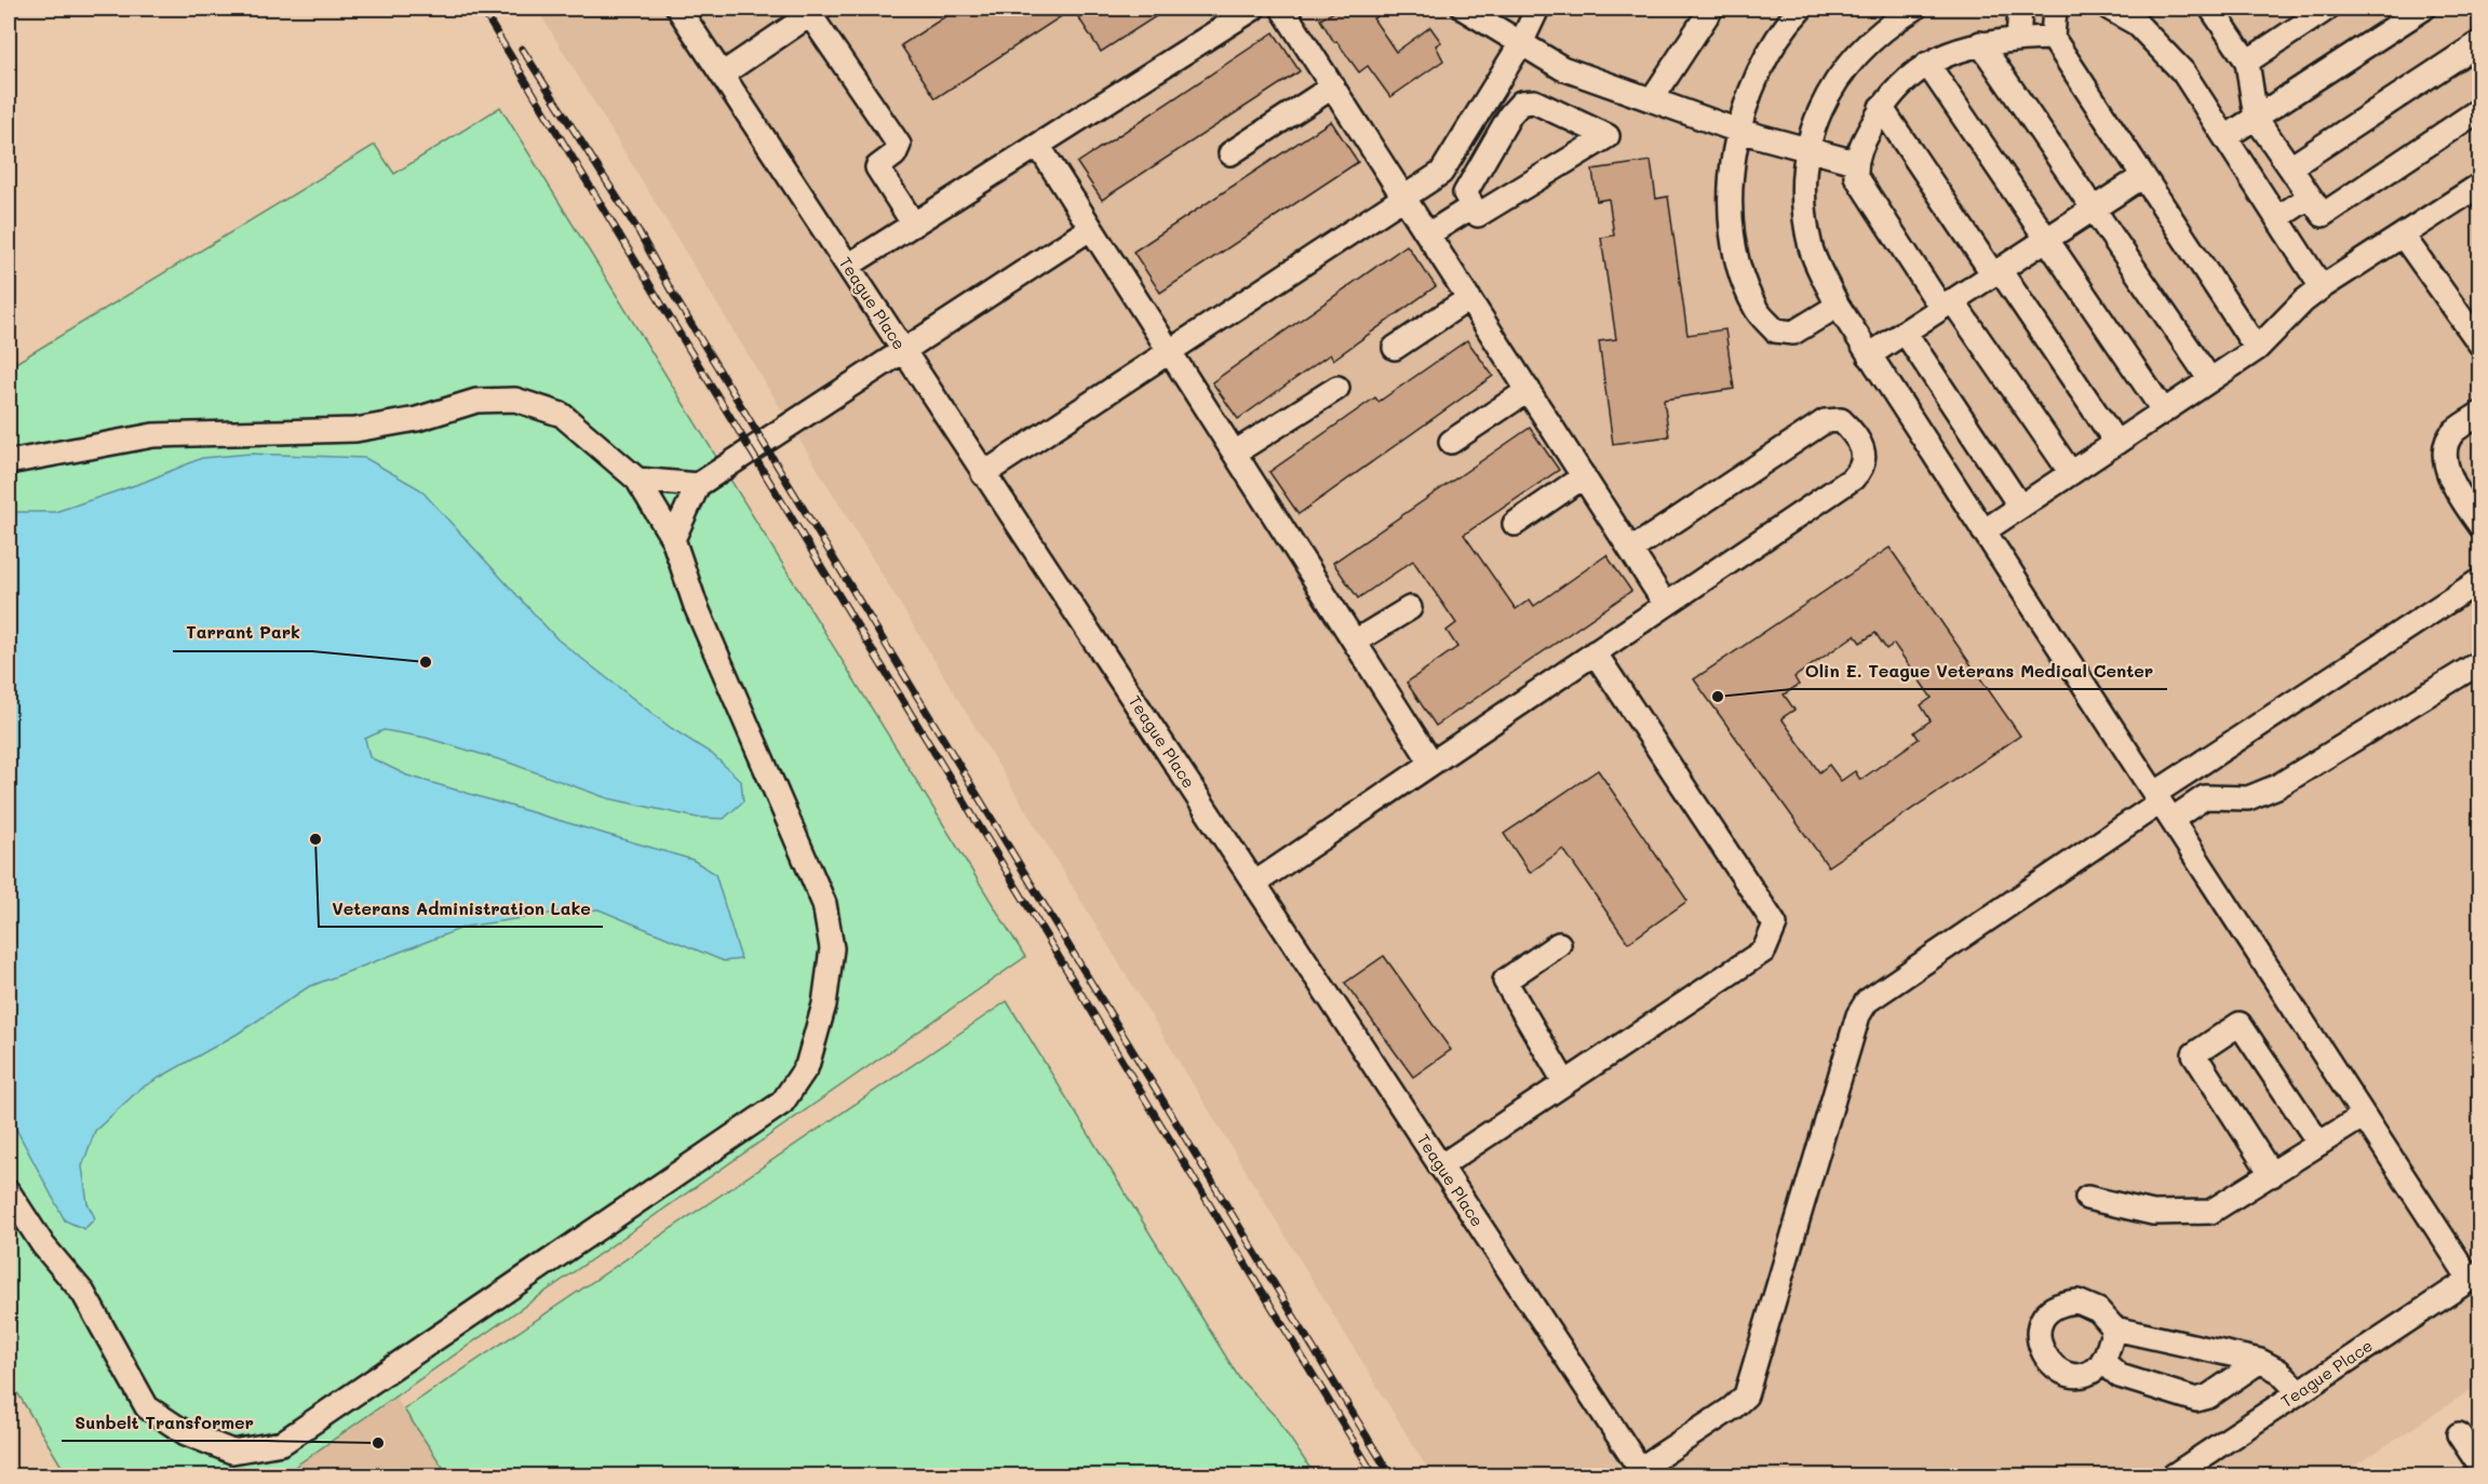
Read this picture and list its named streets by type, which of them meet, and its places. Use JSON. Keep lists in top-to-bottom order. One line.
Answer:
{"streets":{"street":["Teague Place"]},"places":["Tarrant Park","Olin E. Teague Veterans Medical Center","Veterans Administration Lake","Sunbelt Transformer"]}
